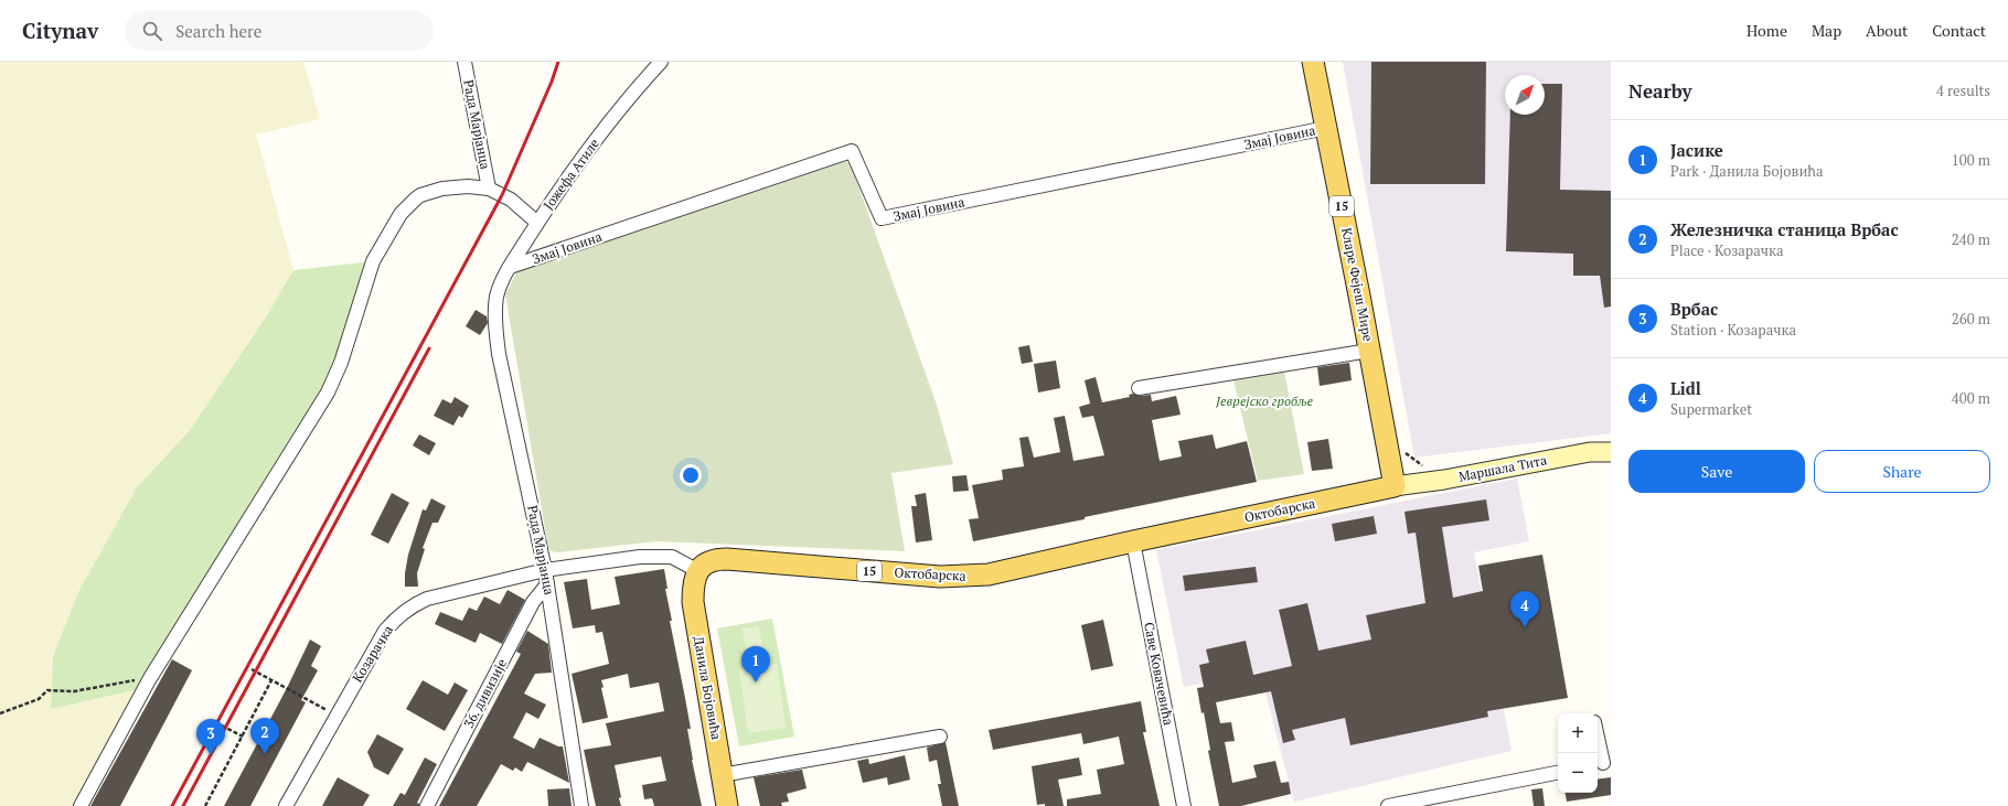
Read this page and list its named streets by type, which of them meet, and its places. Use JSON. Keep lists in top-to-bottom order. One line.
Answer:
{"streets":{"main road":["15","Кларе Фејеш Мире","Октобарска","Данила Бојовића"],"street":["Рада Марјанца","Змај Јовина","Јожефа Атиле","Маршала Тита","Козарачка","Саве Ковачевића","36. дивизије"]},"crossings":[["Рада Марјанца","Јожефа Атиле"],["Рада Марјанца","Козарачка"],["Рада Марјанца","36. дивизије"],["Змај Јовина","Јожефа Атиле"],["Змај Јовина","Кларе Фејеш Мире"],["Кларе Фејеш Мире","Маршала Тита"],["Кларе Фејеш Мире","Октобарска"],["Маршала Тита","Октобарска"],["Октобарска","Саве Ковачевића"],["Октобарска","Данила Бојовића"]],"parks":["Јеврејско гробље"],"north":"top right","page":{"header":"Citynav","search":"Search here","nav":["Home","Map","About","Contact"],"heading":["Nearby","4 results"],"list":[{"mark":"1","name":"Јасике","note":"Park · Данила Бојовића","value":"100 m"},{"mark":"2","name":"Железничка станица Врбас","note":"Place · Козарачка","value":"240 m"},{"mark":"3","name":"Врбас","note":"Station · Козарачка","value":"260 m"},{"mark":"4","name":"Lidl","note":"Supermarket","value":"400 m"}],"buttons":["Save","Share"],"pins":["4","1","2","3"],"map_buttons":["+","−"]}}
